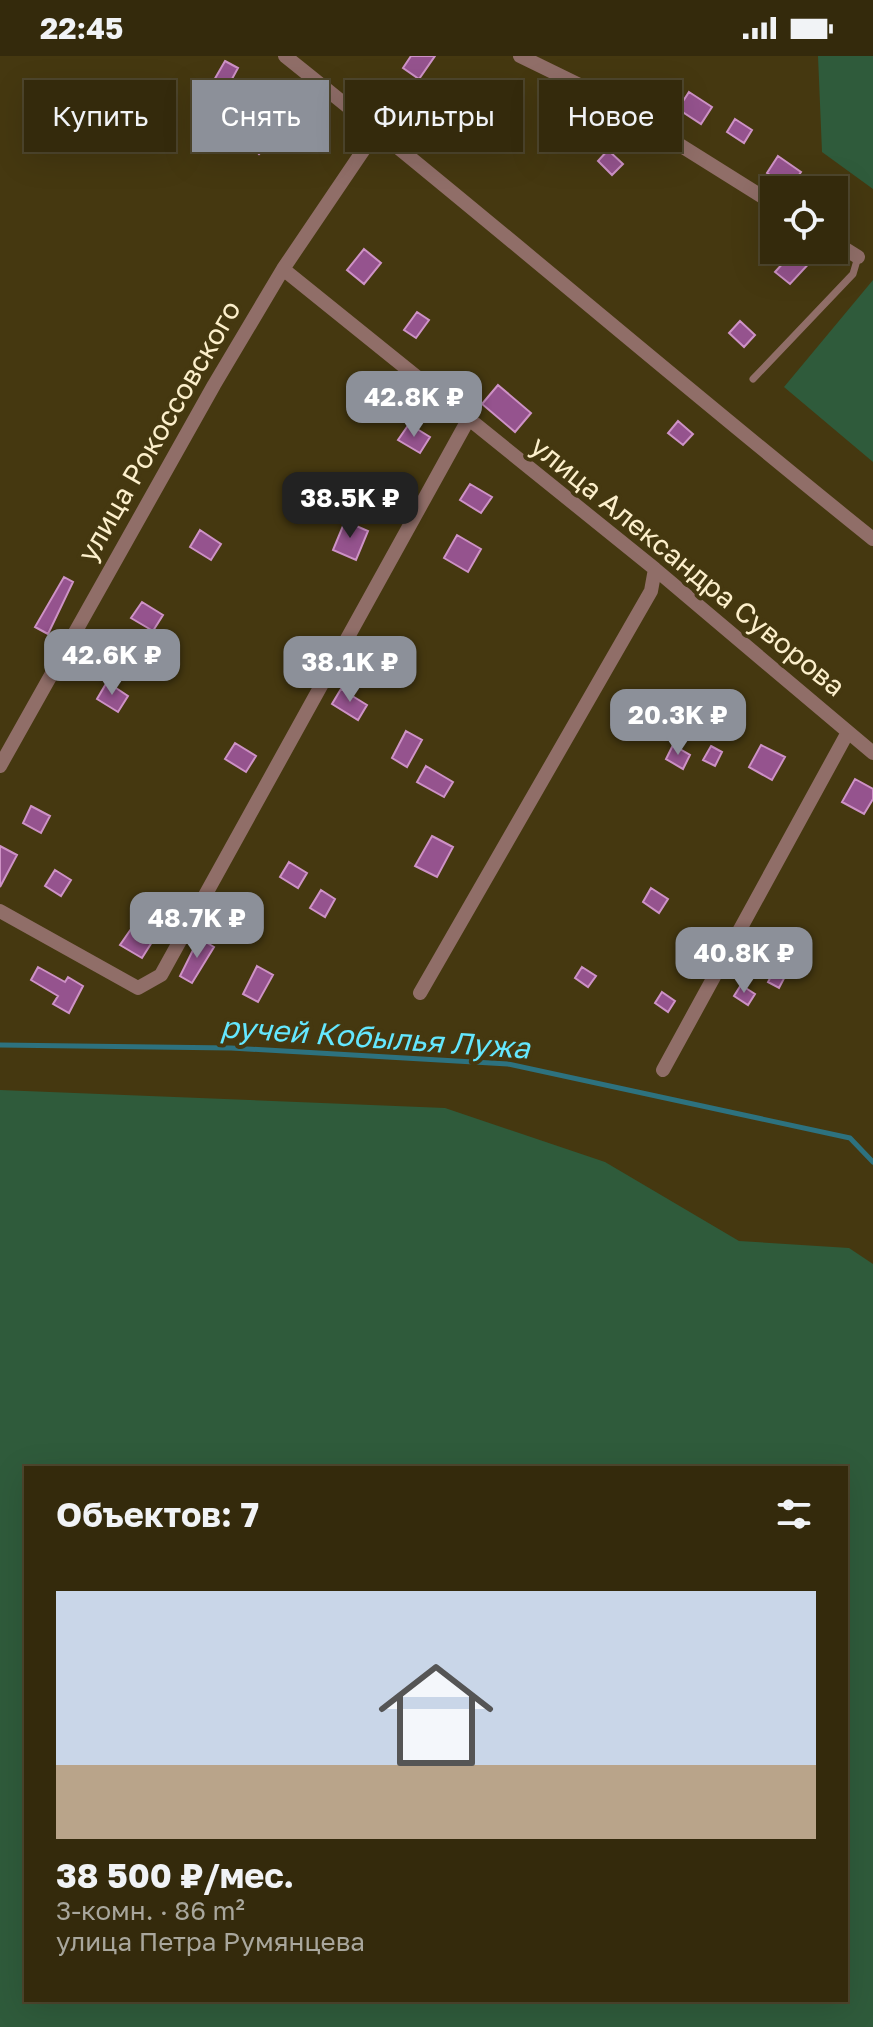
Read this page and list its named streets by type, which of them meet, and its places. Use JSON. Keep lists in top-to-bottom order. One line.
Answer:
{"streets":{"street":["улица Рокоссовского","улица Александра Суворова"]},"crossings":[["улица Рокоссовского","улица Александра Суворова"]],"water":["ручей Кобылья Лужа"],"page":{"status":"22:45","chip":["Купить","Снять","Фильтры","Новое"],"price":["42.8K ₽","38.5K ₽","42.6K ₽","38.1K ₽","20.3K ₽","48.7K ₽","40.8K ₽"],"heading":"Объектов: 7","list":[{"name":"38 500 ₽/мес.","note":"3-комн. · 86 m² · улица Петра Румянцева"}]}}
